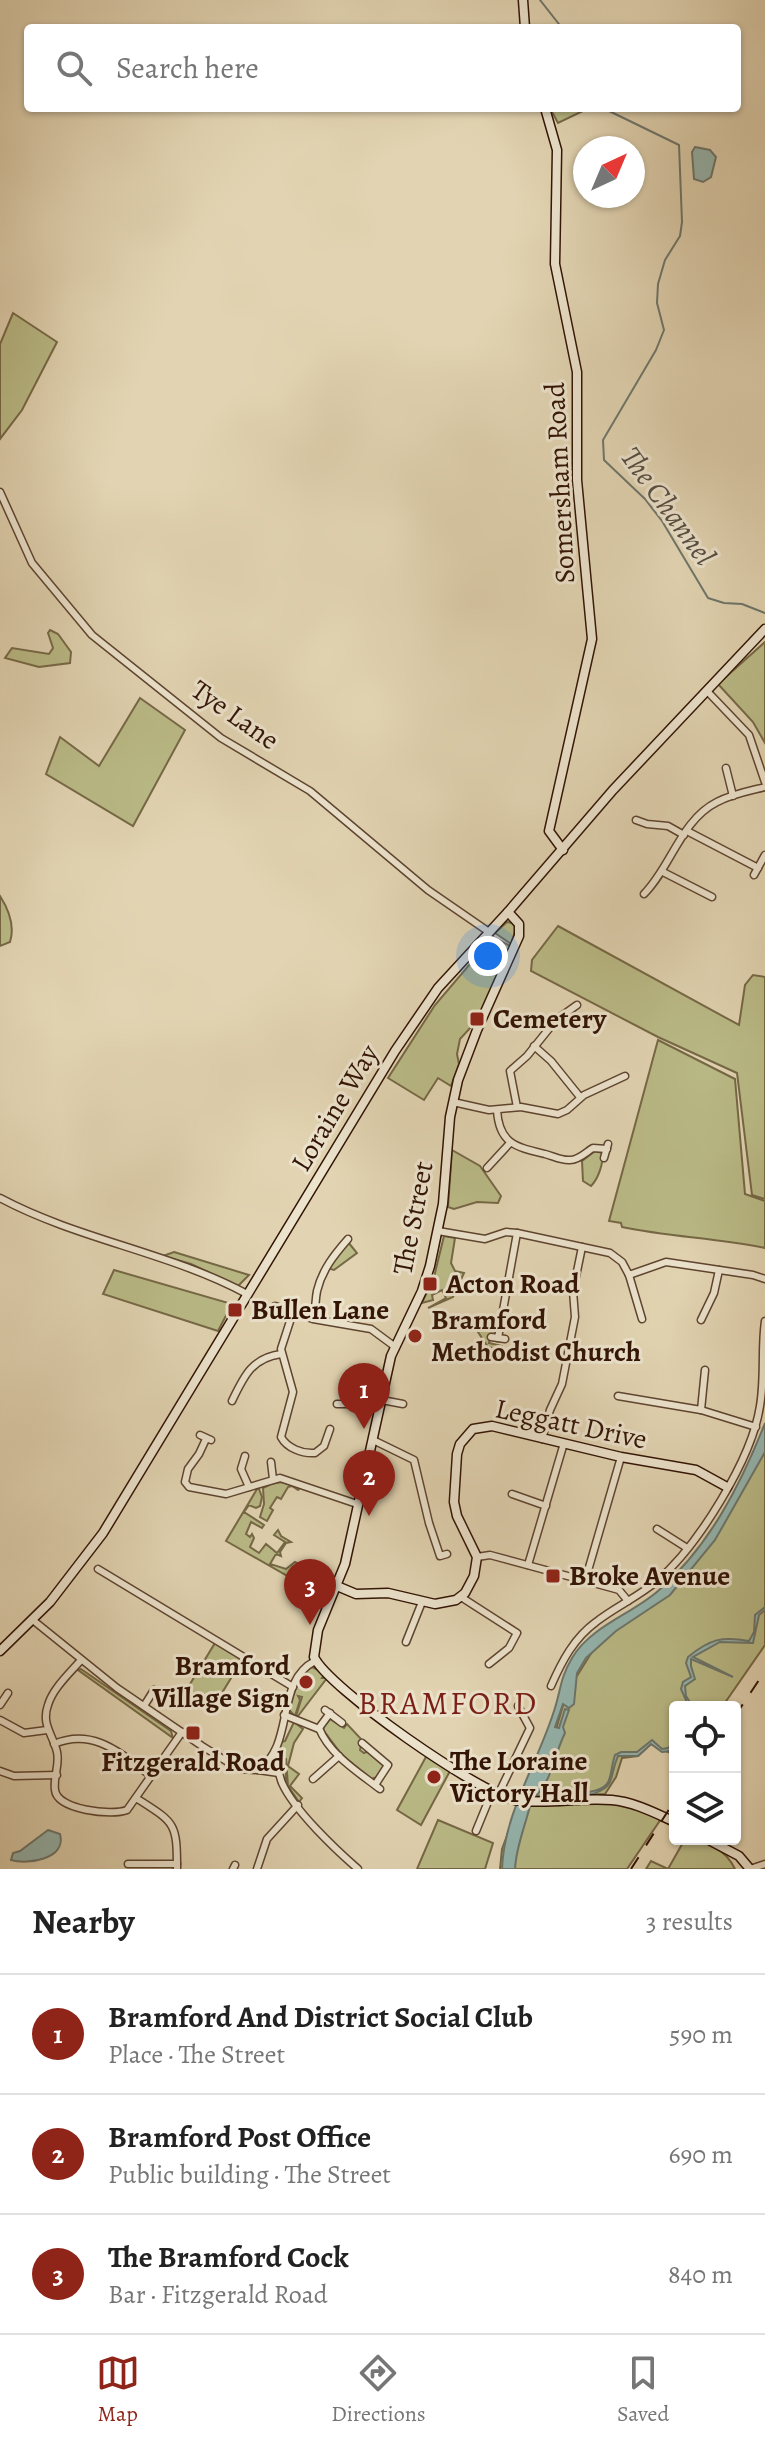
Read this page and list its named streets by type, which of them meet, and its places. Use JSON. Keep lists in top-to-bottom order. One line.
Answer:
{"streets":{"main road":["Somersham Road","Loraine Way","The Street","Leggatt Drive"],"street":["Tye Lane"]},"crossings":[["Somersham Road","Loraine Way"],["Tye Lane","Loraine Way"],["Loraine Way","The Street"]],"districts":["BRAMFORD"],"water":["The Channel"],"places":{"transit":["Cemetery","Acton Road","Bullen Lane","Broke Avenue","Fitzgerald Road"],"other":["Bramford Methodist Church","Bramford Village Sign","The Loraine Victory Hall"]},"north":"top right","page":{"search":"Search here","pins":["1","2","3"],"heading":["Nearby","3 results"],"list":[{"mark":"1","name":"Bramford And District Social Club","note":"Place · The Street","value":"590 m"},{"mark":"2","name":"Bramford Post Office","note":"Public building · The Street","value":"690 m"},{"mark":"3","name":"The Bramford Cock","note":"Bar · Fitzgerald Road","value":"840 m"}],"nav":["Map","Directions","Saved"]}}
